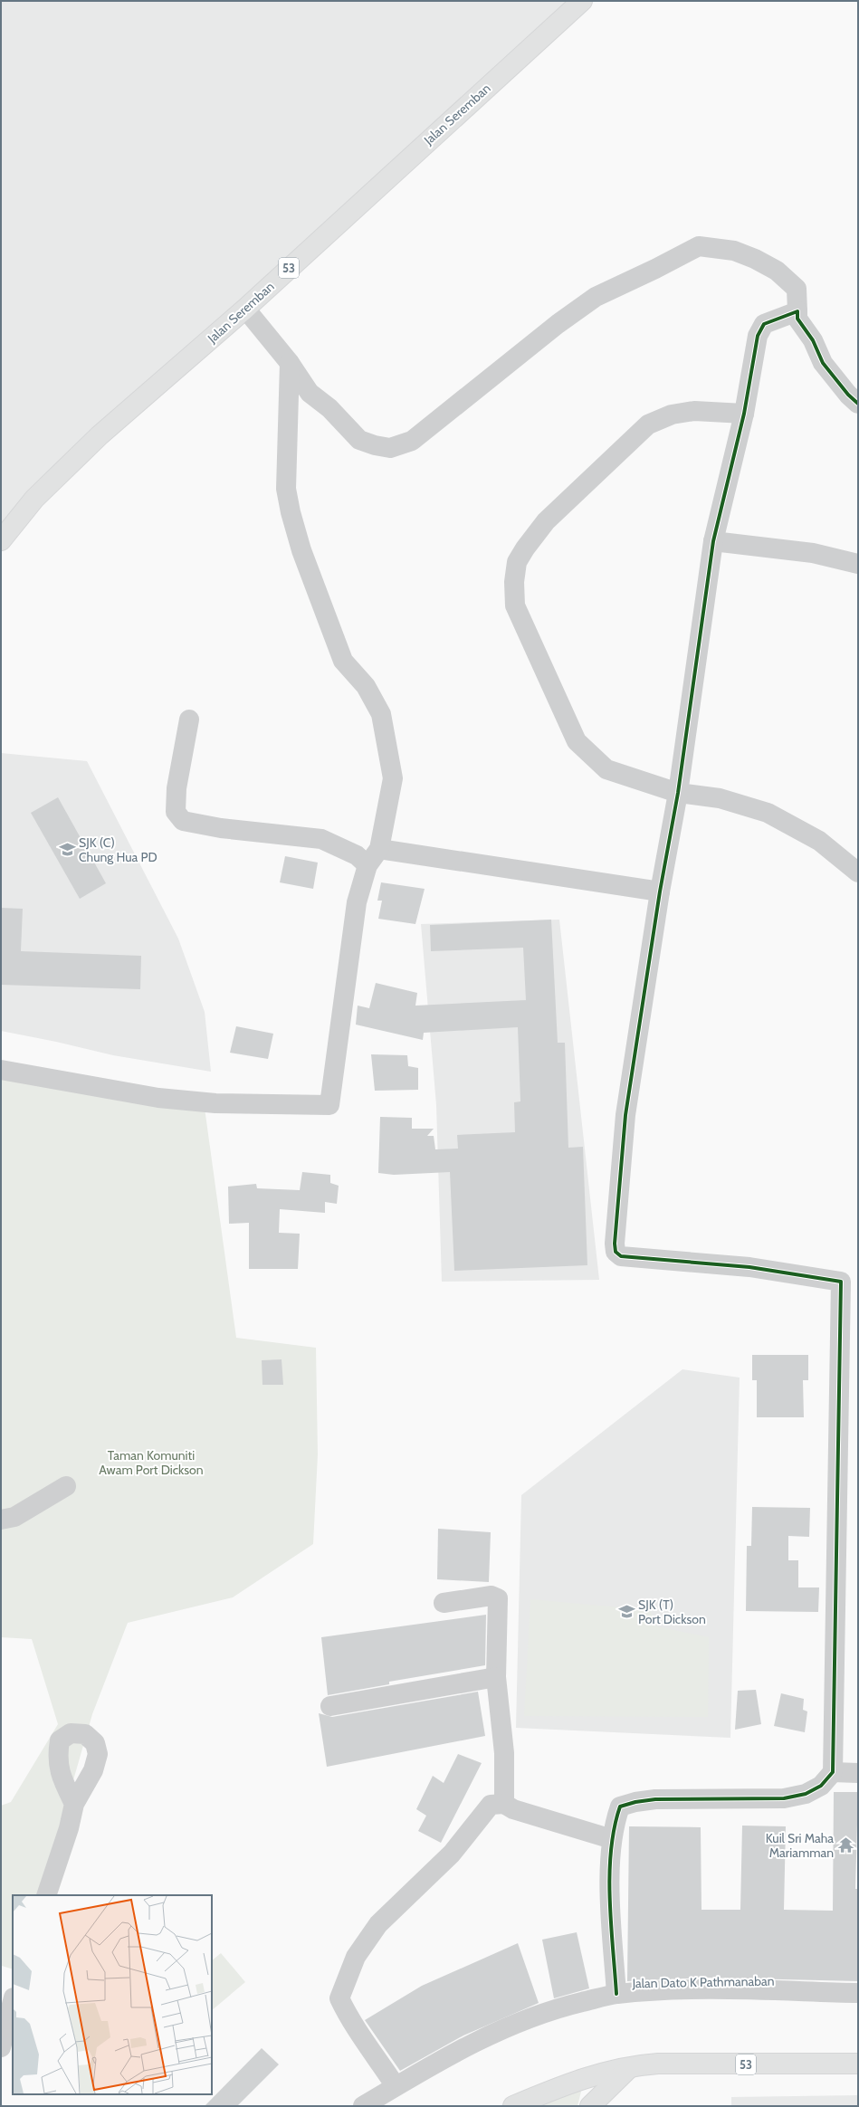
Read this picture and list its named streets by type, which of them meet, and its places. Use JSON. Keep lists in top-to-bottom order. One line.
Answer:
{"streets":{"main road":["Jalan Seremban","53"],"street":["Jalan Dato K Pathmanaban"]},"parks":["Taman Komuniti Awam Port Dickson"],"places":{"school or university":["SJK (C) Chung Hua PD","SJK (T) Port Dickson"],"temple":["Kuil Sri Maha Mariamman"]}}
